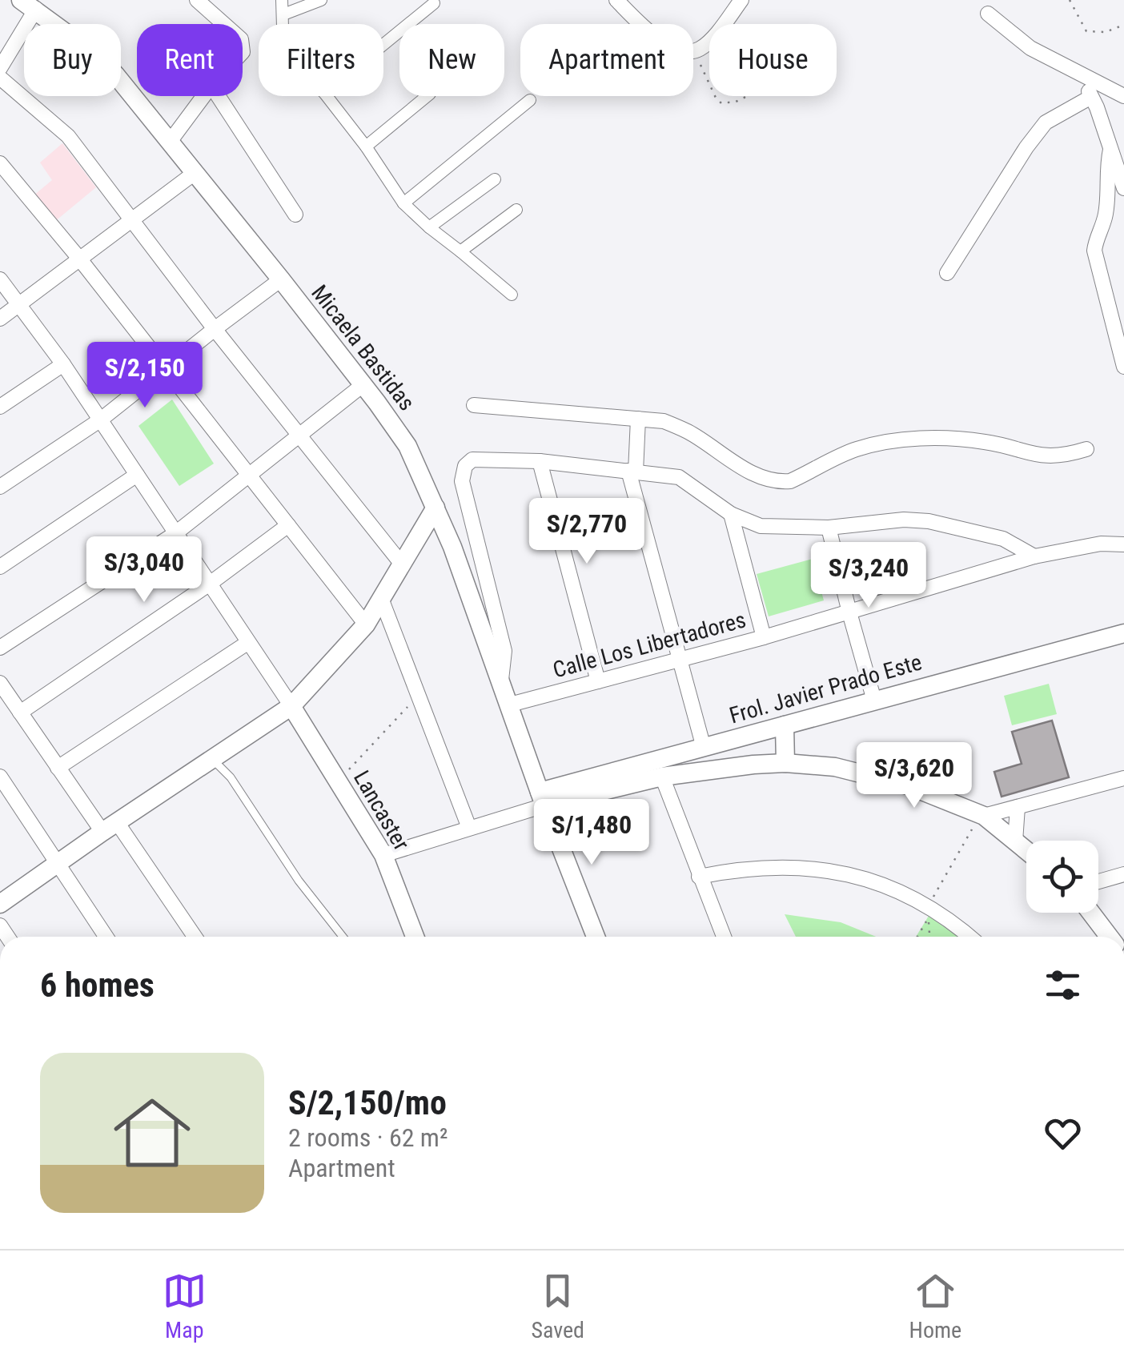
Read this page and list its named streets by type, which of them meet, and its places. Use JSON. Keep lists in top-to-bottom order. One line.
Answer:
{"streets":{"street":["Micaela Bastidas","Calle Los Libertadores","Frol. Javier Prado Este","Lancaster"]},"crossings":[["Micaela Bastidas","Calle Los Libertadores"],["Micaela Bastidas","Frol. Javier Prado Este"]],"page":{"chip":["Buy","Rent","Filters","New","Apartment","House"],"price":["S/2,150","S/2,770","S/3,040","S/3,240","S/3,620","S/1,480"],"heading":"6 homes","list":[{"name":"S/2,150/mo","note":"2 rooms · 62 m² · Apartment"}],"tabs":["Map","Saved","Home"]}}
